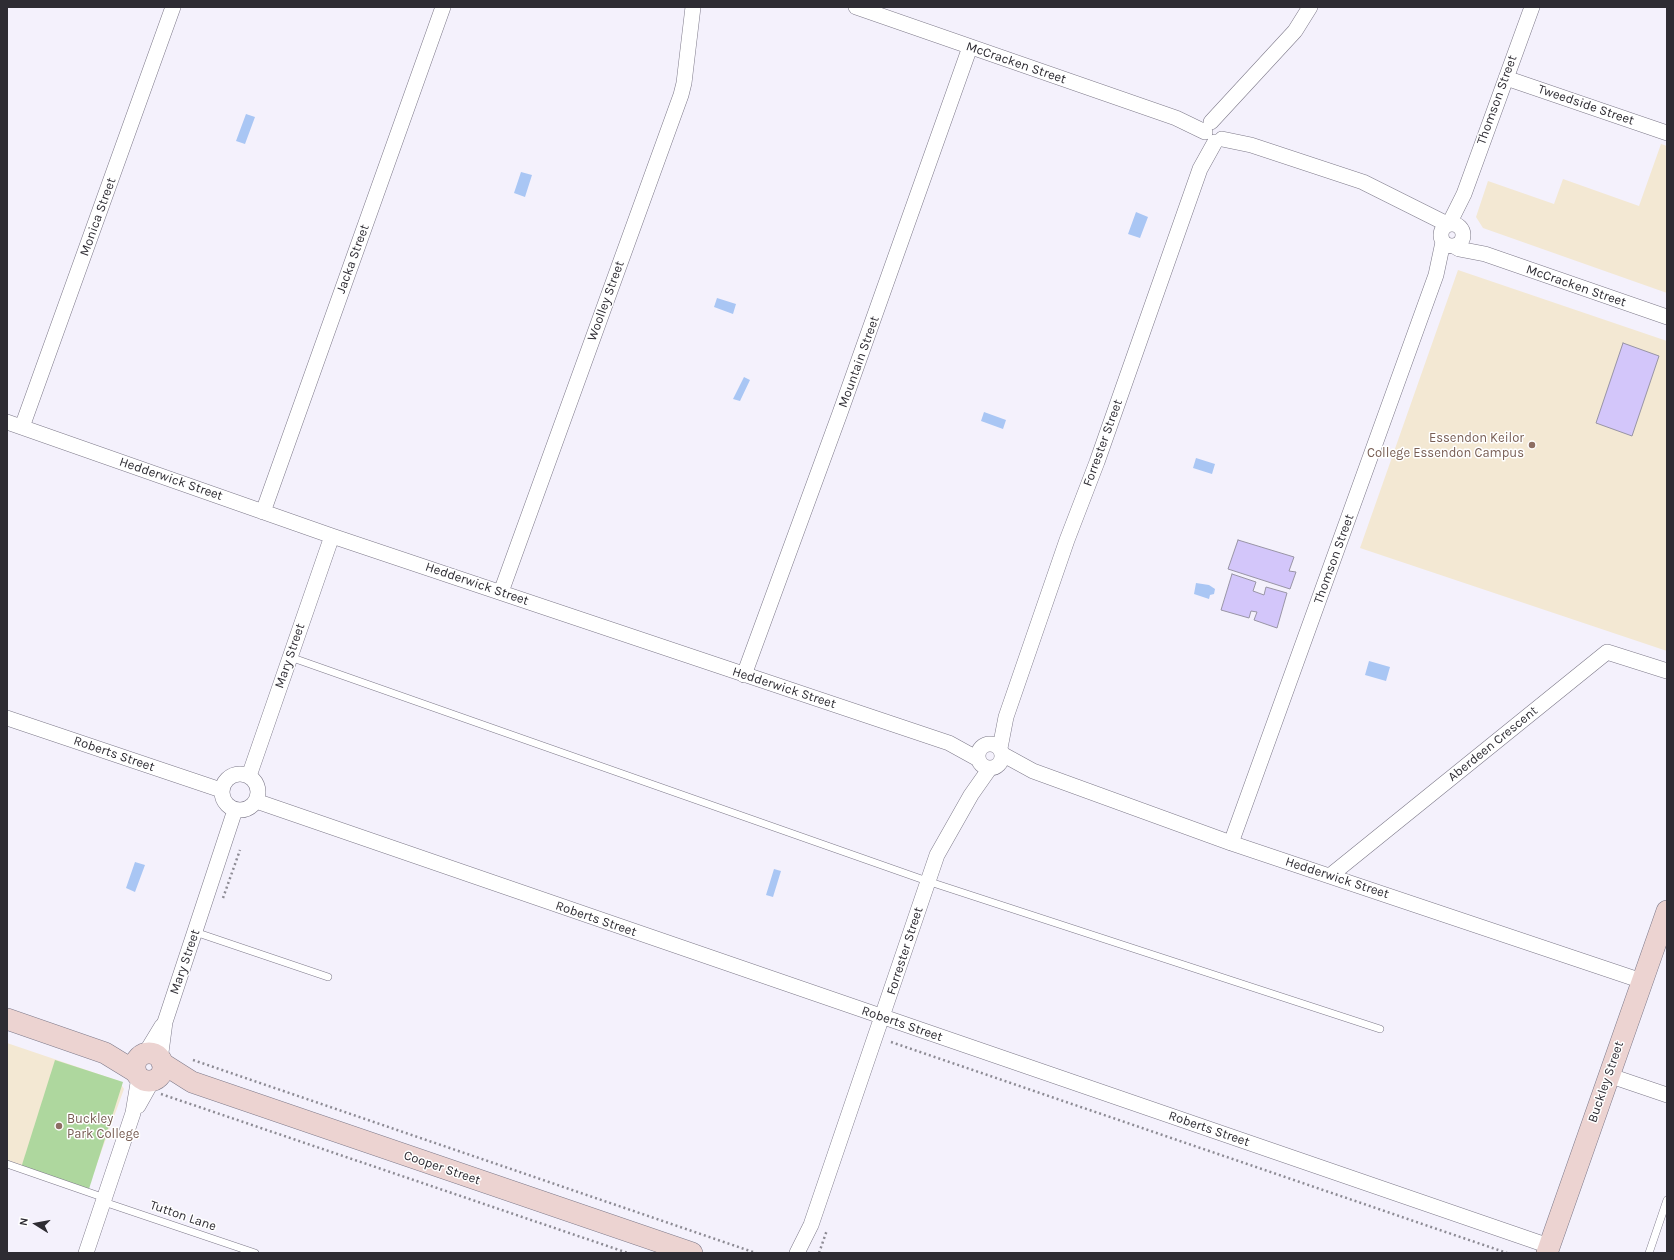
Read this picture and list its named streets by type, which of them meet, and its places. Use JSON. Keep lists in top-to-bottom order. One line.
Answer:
{"streets":{"street":["McCracken Street","Thomson Street","Tweedside Street","Monica Street","Jacka Street","Woolley Street","Mountain Street","Forrester Street","Hedderwick Street","Mary Street","Aberdeen Crescent","Roberts Street","Buckley Street","Cooper Street"],"lane":["Tutton Lane"]},"crossings":[["McCracken Street","Thomson Street"],["McCracken Street","Mountain Street"],["McCracken Street","Forrester Street"],["Thomson Street","Tweedside Street"],["Thomson Street","Hedderwick Street"],["Monica Street","Hedderwick Street"],["Jacka Street","Hedderwick Street"],["Woolley Street","Hedderwick Street"],["Mountain Street","Hedderwick Street"],["Forrester Street","Hedderwick Street"],["Forrester Street","Roberts Street"],["Hedderwick Street","Mary Street"],["Hedderwick Street","Aberdeen Crescent"],["Hedderwick Street","Buckley Street"],["Mary Street","Roberts Street"],["Mary Street","Cooper Street"],["Mary Street","Tutton Lane"],["Roberts Street","Buckley Street"]],"places":["Essendon Keilor College Essendon Campus","Buckley Park College"],"north":"left"}
